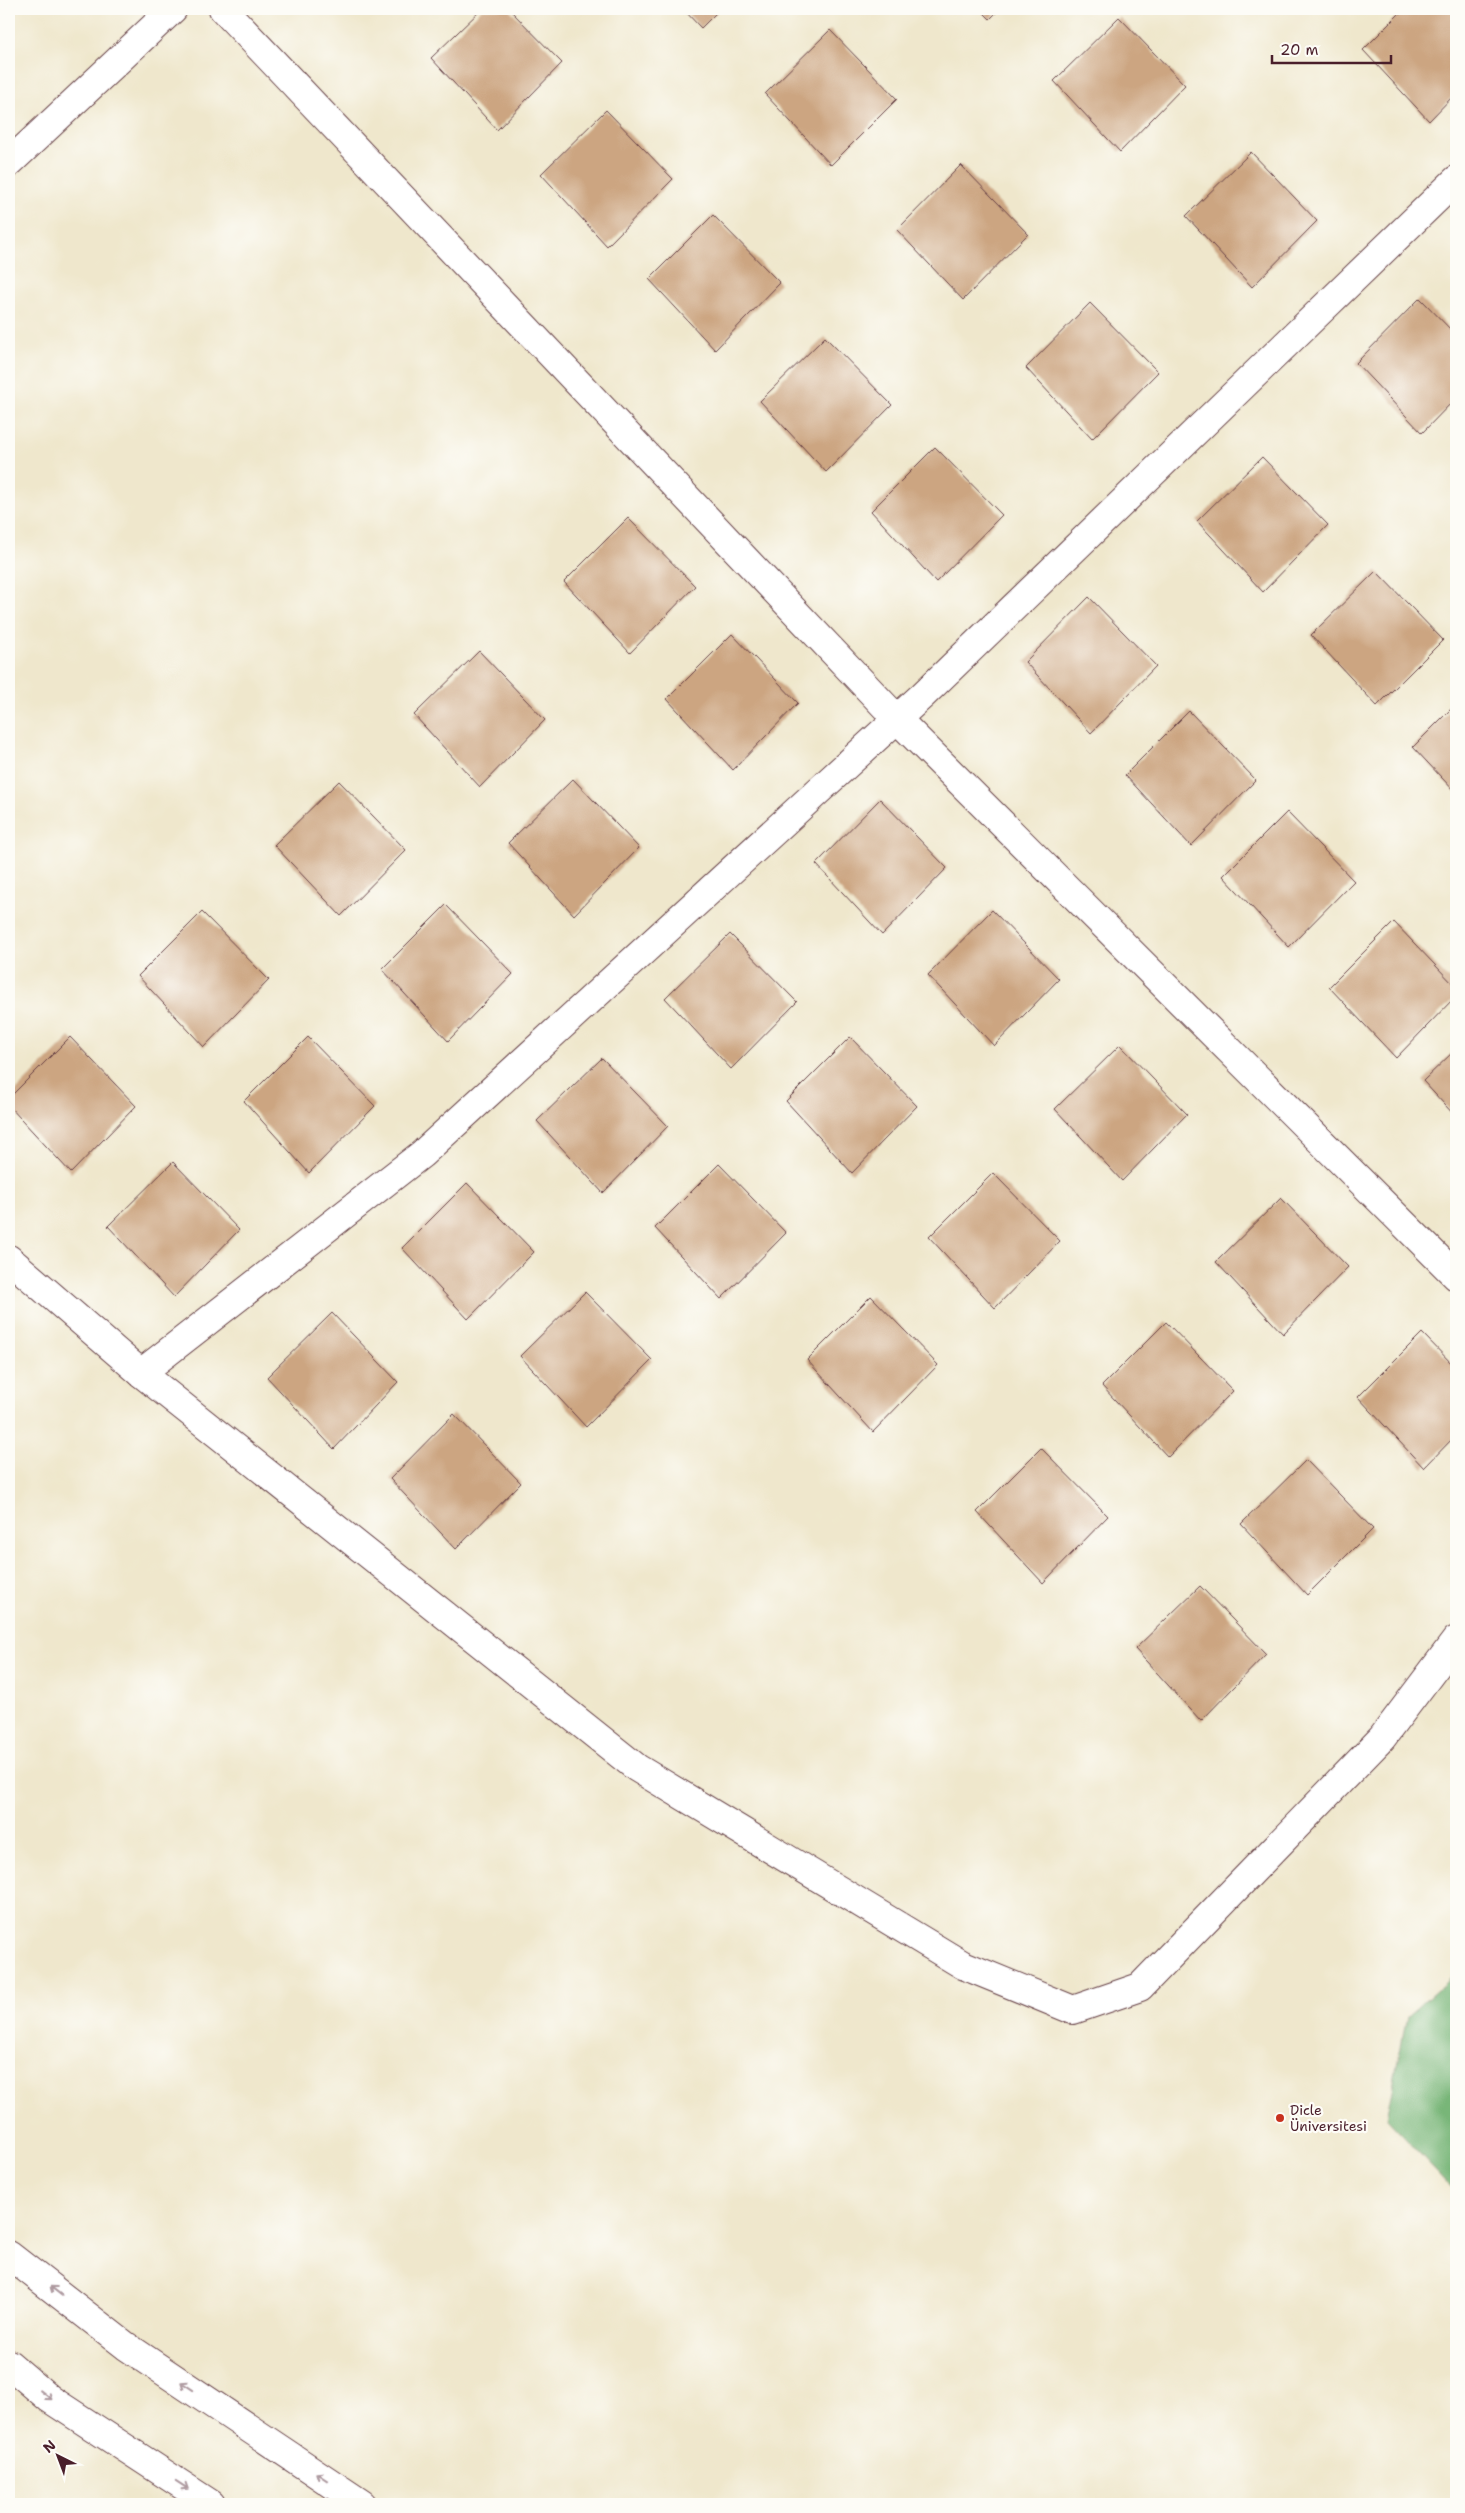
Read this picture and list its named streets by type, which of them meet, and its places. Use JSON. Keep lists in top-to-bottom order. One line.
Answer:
{"places":["Dicle Üniversitesi"],"scale_bar":"20 m","north":"top left"}
